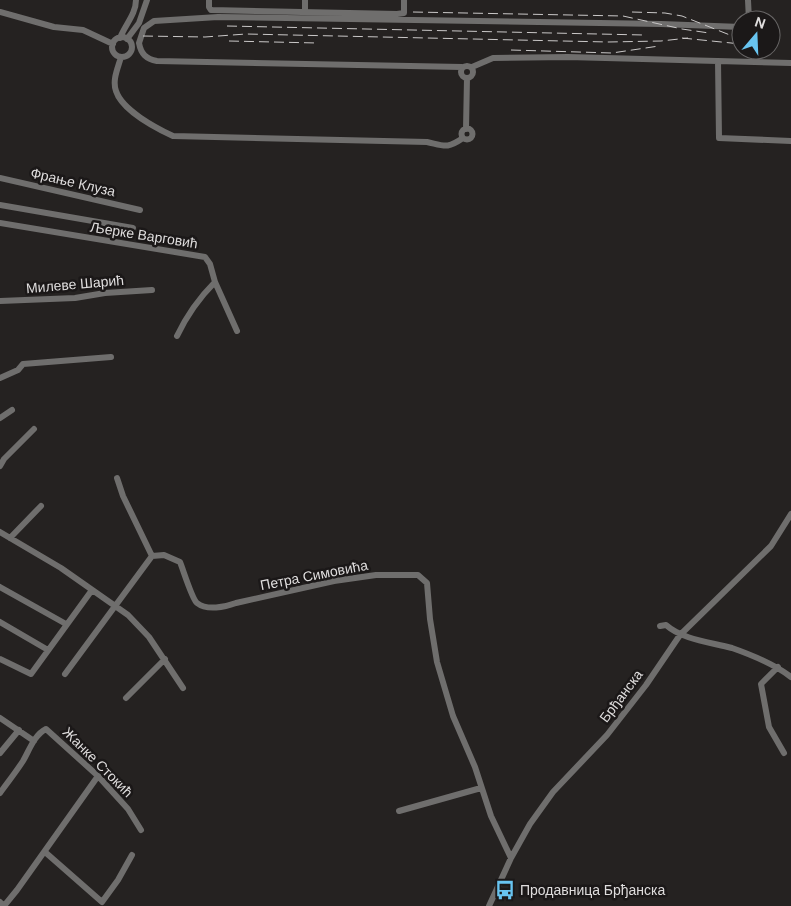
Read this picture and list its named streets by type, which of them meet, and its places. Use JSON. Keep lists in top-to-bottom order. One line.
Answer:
{"streets":{"street":["Фрање Клуза","Љерке Варговић","Милеве Шарић","Петра Симовића","Брђанска","Жанке Стокић"]},"crossings":[["Петра Симовића","Брђанска"]],"places":{"bus stop":["Продавница Брђанска"]},"north":"top"}
